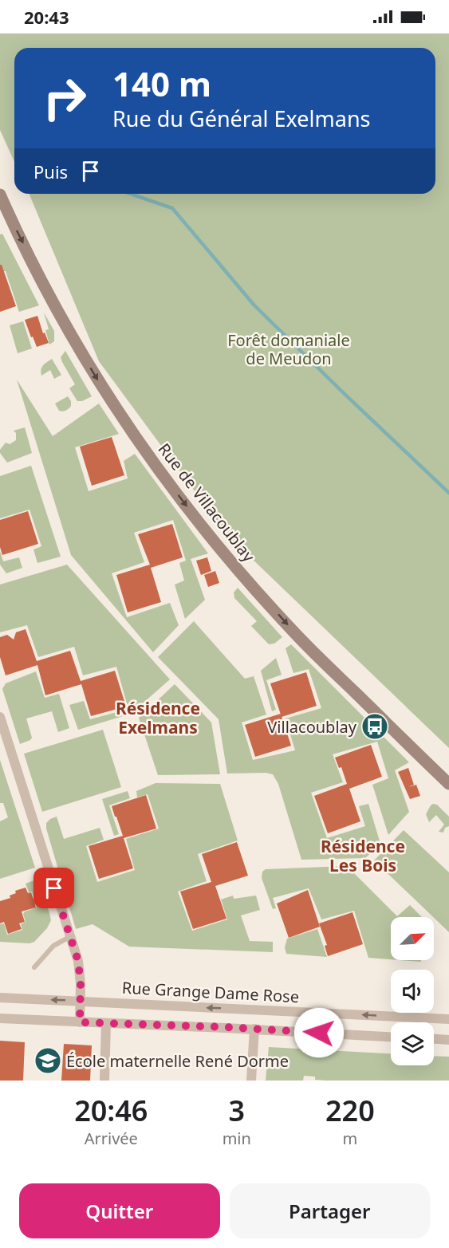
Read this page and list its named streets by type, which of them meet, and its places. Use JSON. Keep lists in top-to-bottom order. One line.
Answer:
{"streets":{"street":["Rue de Villacoublay","Rue Grange Dame Rose"]},"one_way":["Rue de Villacoublay"],"districts":["Résidence Exelmans","Résidence Les Bois"],"parks":["Forêt domaniale de Meudon"],"places":{"bus stop":["Villacoublay"],"school or university":["École maternelle René Dorme"]},"north":"top right","page":{"status":"20:43","turn":["140 m","Rue du Général Exelmans"],"then":"Puis","eta":["20:46","Arrivée","3","min","220","m"],"buttons":["Quitter","Partager"]}}
